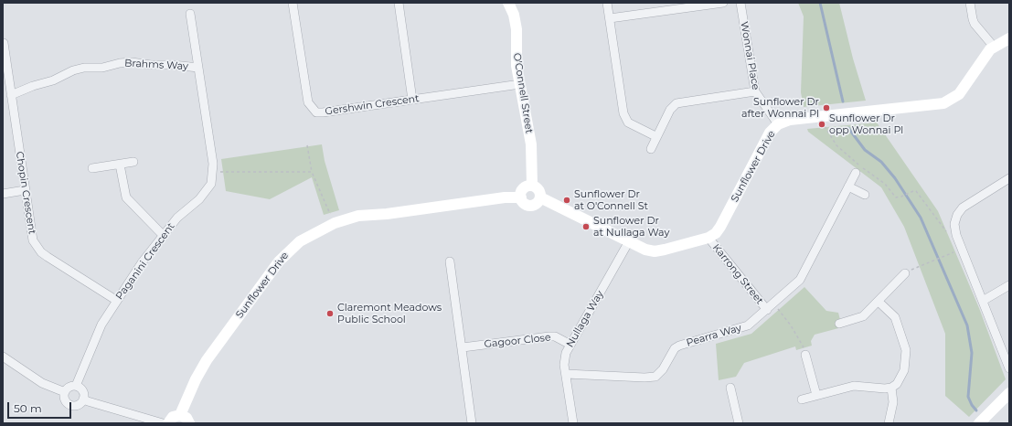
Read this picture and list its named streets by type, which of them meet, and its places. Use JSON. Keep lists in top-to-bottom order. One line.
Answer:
{"streets":{"street":["Wonnai Place","Brahms Way","O'Connell Street","Gershwin Crescent","Sunflower Drive","Chopin Crescent","Paganini Crescent","Karrong Street","Nullaga Way","Pearra Way","Gagoor Close"]},"crossings":[["Wonnai Place","Sunflower Drive"],["Brahms Way","Chopin Crescent"],["Brahms Way","Paganini Crescent"],["O'Connell Street","Gershwin Crescent"],["O'Connell Street","Sunflower Drive"],["Sunflower Drive","Karrong Street"],["Chopin Crescent","Paganini Crescent"],["Karrong Street","Pearra Way"],["Nullaga Way","Pearra Way"],["Nullaga Way","Gagoor Close"]],"places":["Sunflower Dr after Wonnai Pl","Sunflower Dr opp Wonnai Pl","Sunflower Dr at O'Connell St","Sunflower Dr at Nullaga Way","Claremont Meadows Public School"],"scale_bar":"50 m"}
